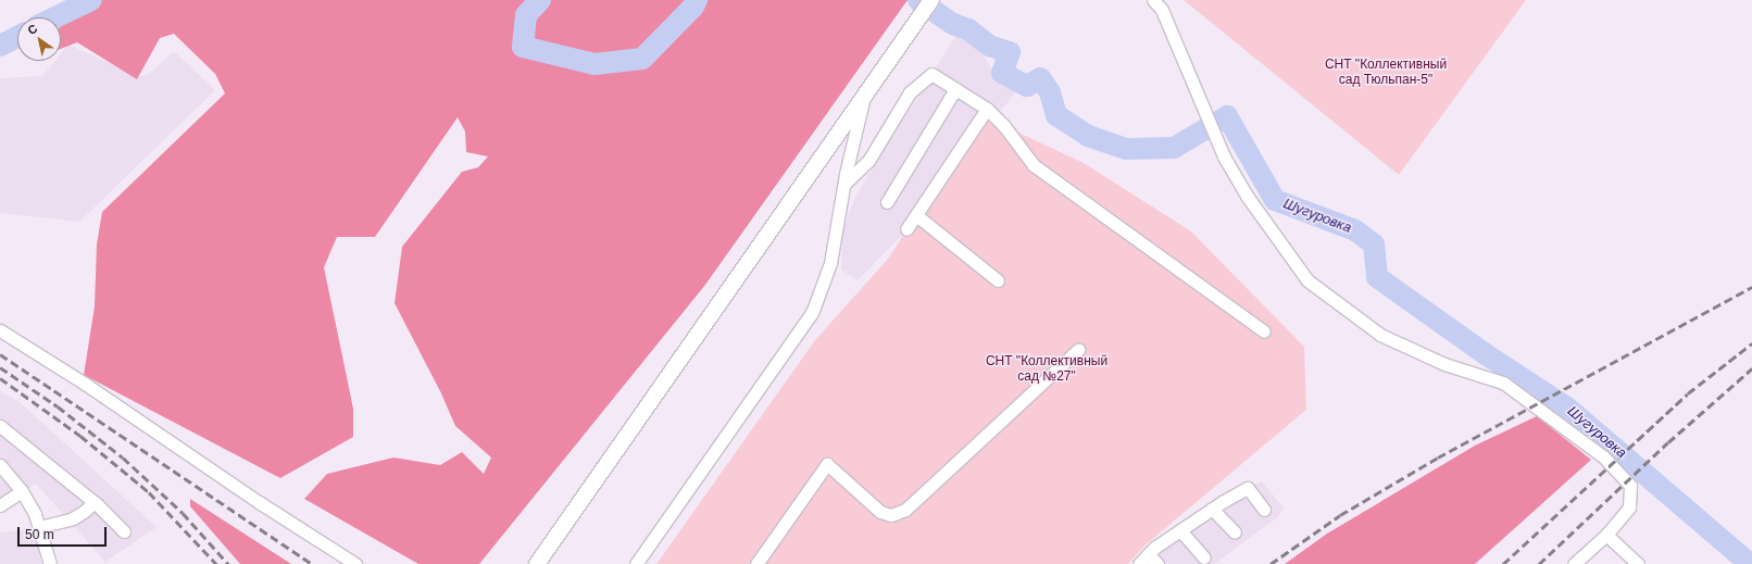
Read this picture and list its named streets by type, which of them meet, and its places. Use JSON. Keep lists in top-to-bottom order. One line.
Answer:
{"water":["Шугуровка"],"parks":["СНТ \"Коллективный сад Тюльпан-5\"","СНТ \"Коллективный сад №27\""],"scale_bar":"50 m","north":"top left"}
